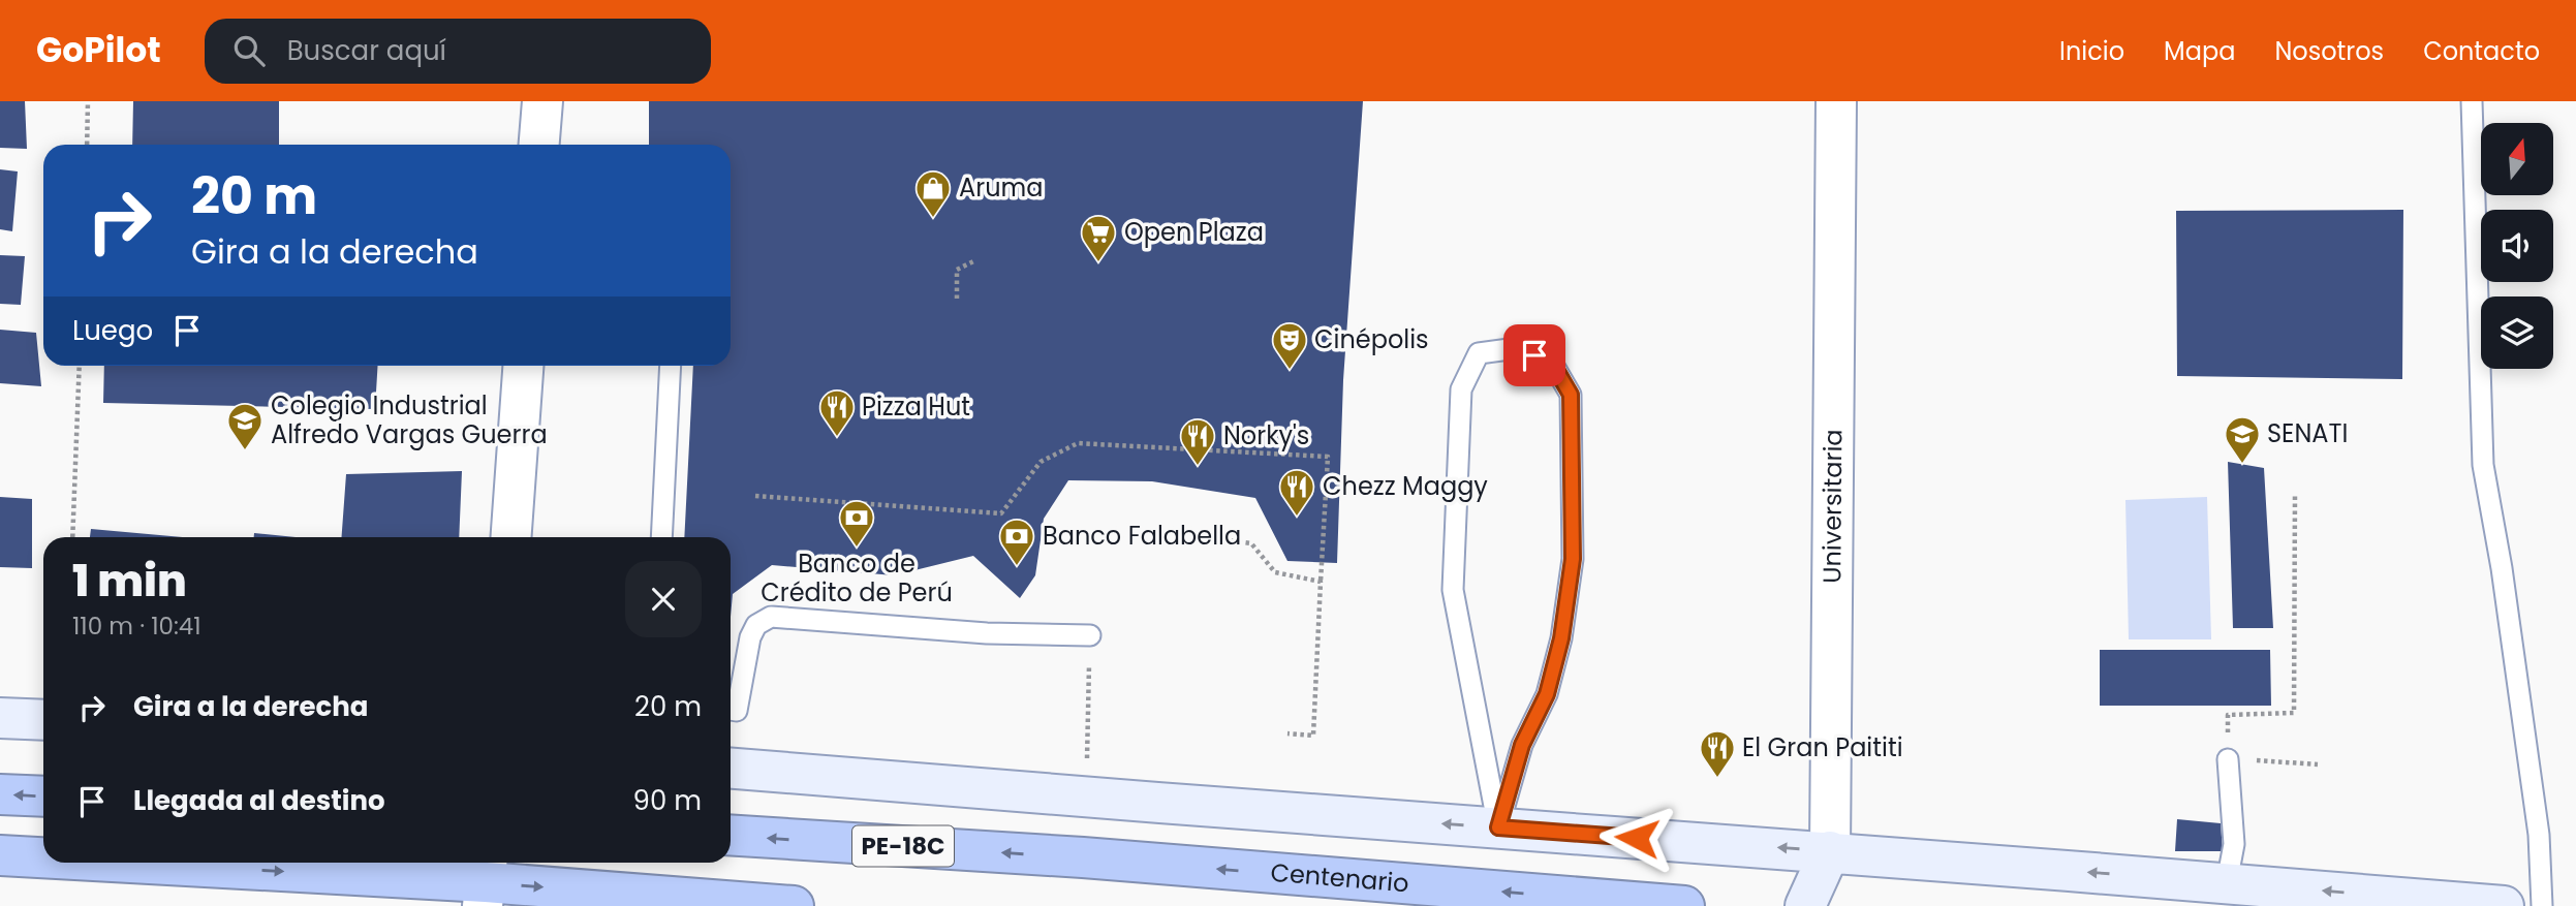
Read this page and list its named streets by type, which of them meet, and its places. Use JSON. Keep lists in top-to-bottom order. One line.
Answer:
{"streets":{"highway":["PE-18C","Centenario"],"street":["Universitaria"]},"one_way":["Centenario"],"places":{"shop":["Aruma"],"supermarket":["Open Plaza"],"theatre":["Cinépolis"],"restaurant":["Pizza Hut","Norky's","Chezz Maggy","El Gran Paititi"],"school or university":["Colegio Industrial Alfredo Vargas Guerra","SENATI"],"bank":["Banco de Crédito de Perú","Banco Falabella"]},"north":"top","page":{"header":"GoPilot","search":"Buscar aquí","nav":["Inicio","Mapa","Nosotros","Contacto"],"turn":["20 m","Gira a la derecha"],"then":"Luego","heading":["1 min","110 m · 10:41"],"list":[{"name":"Gira a la derecha","value":"20 m"},{"name":"Llegada al destino","value":"90 m"}]}}
